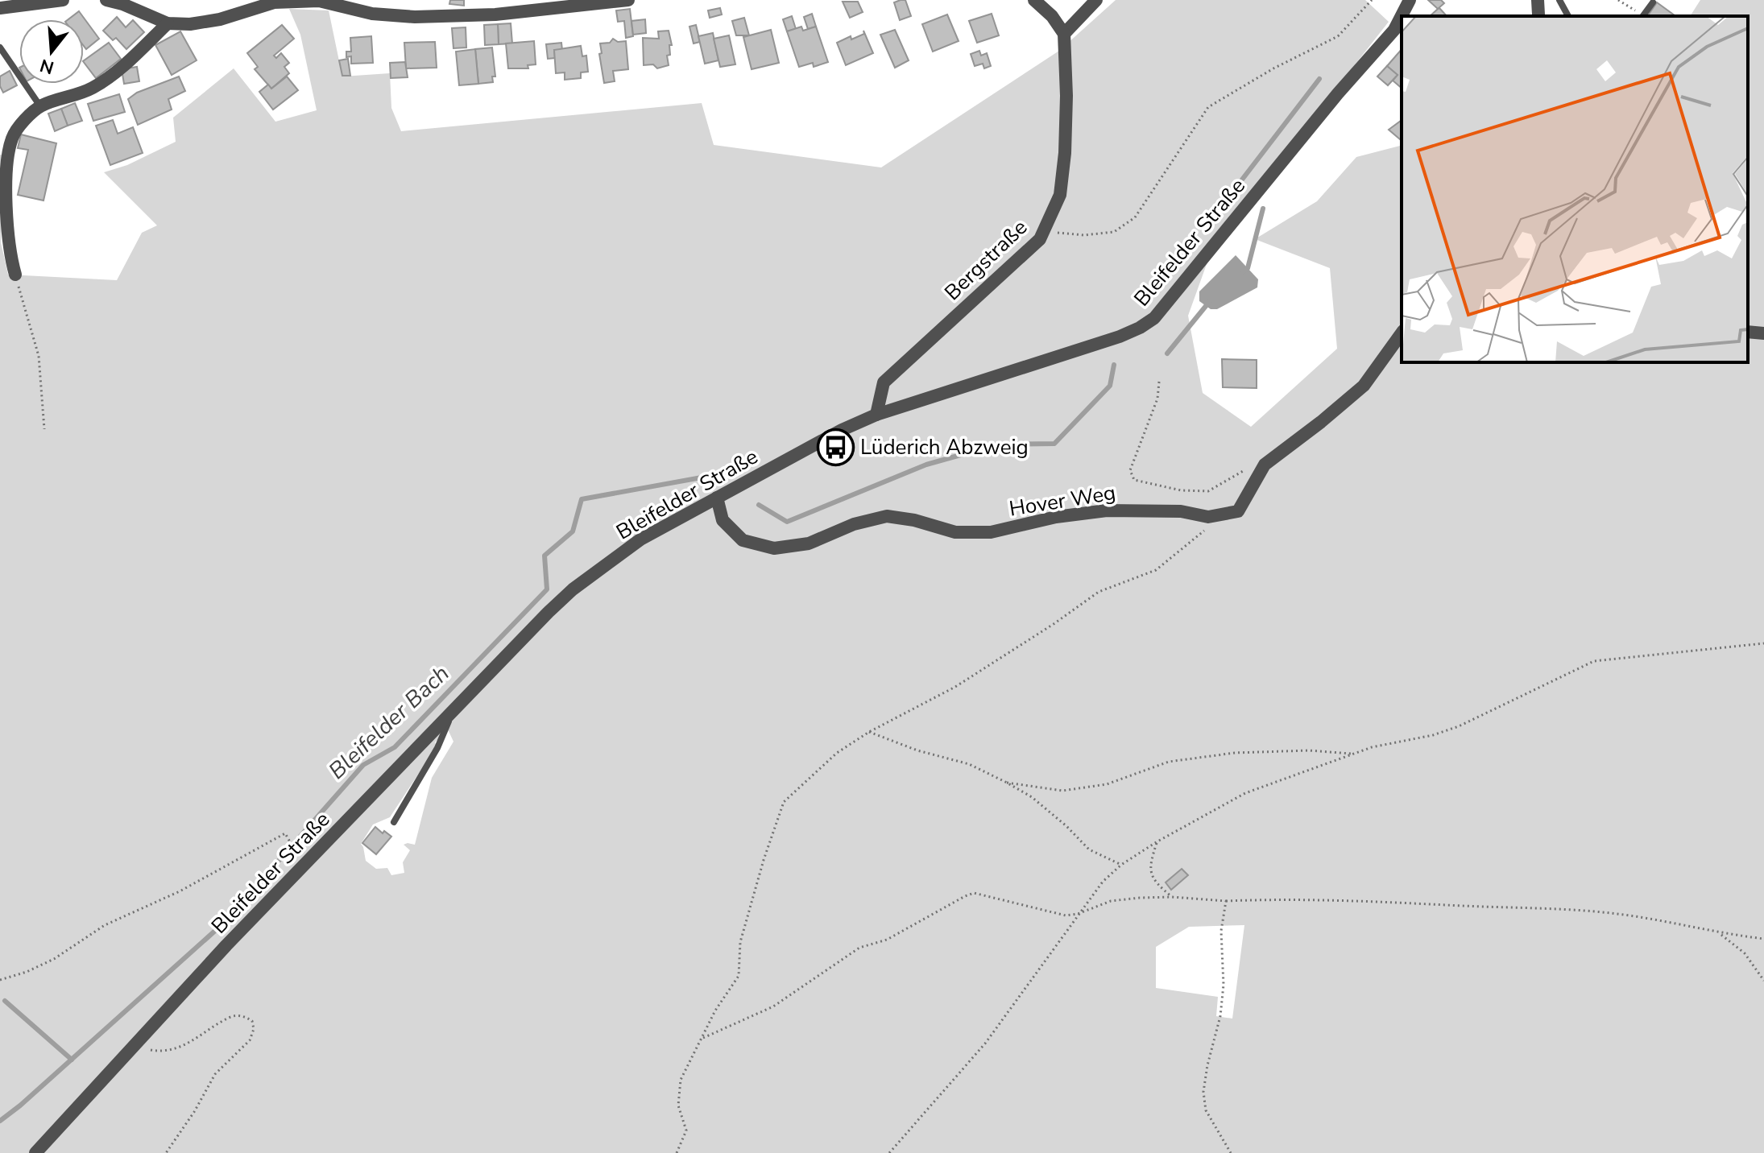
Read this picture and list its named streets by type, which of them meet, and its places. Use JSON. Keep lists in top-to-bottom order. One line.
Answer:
{"streets":{"street":["Bleifelder Straße","Bergstraße","Hover Weg"]},"crossings":[["Bleifelder Straße","Bergstraße"],["Bleifelder Straße","Hover Weg"]],"water":["Bleifelder Bach"],"places":{"bus stop":["Lüderich Abzweig"]},"north":"bottom"}
